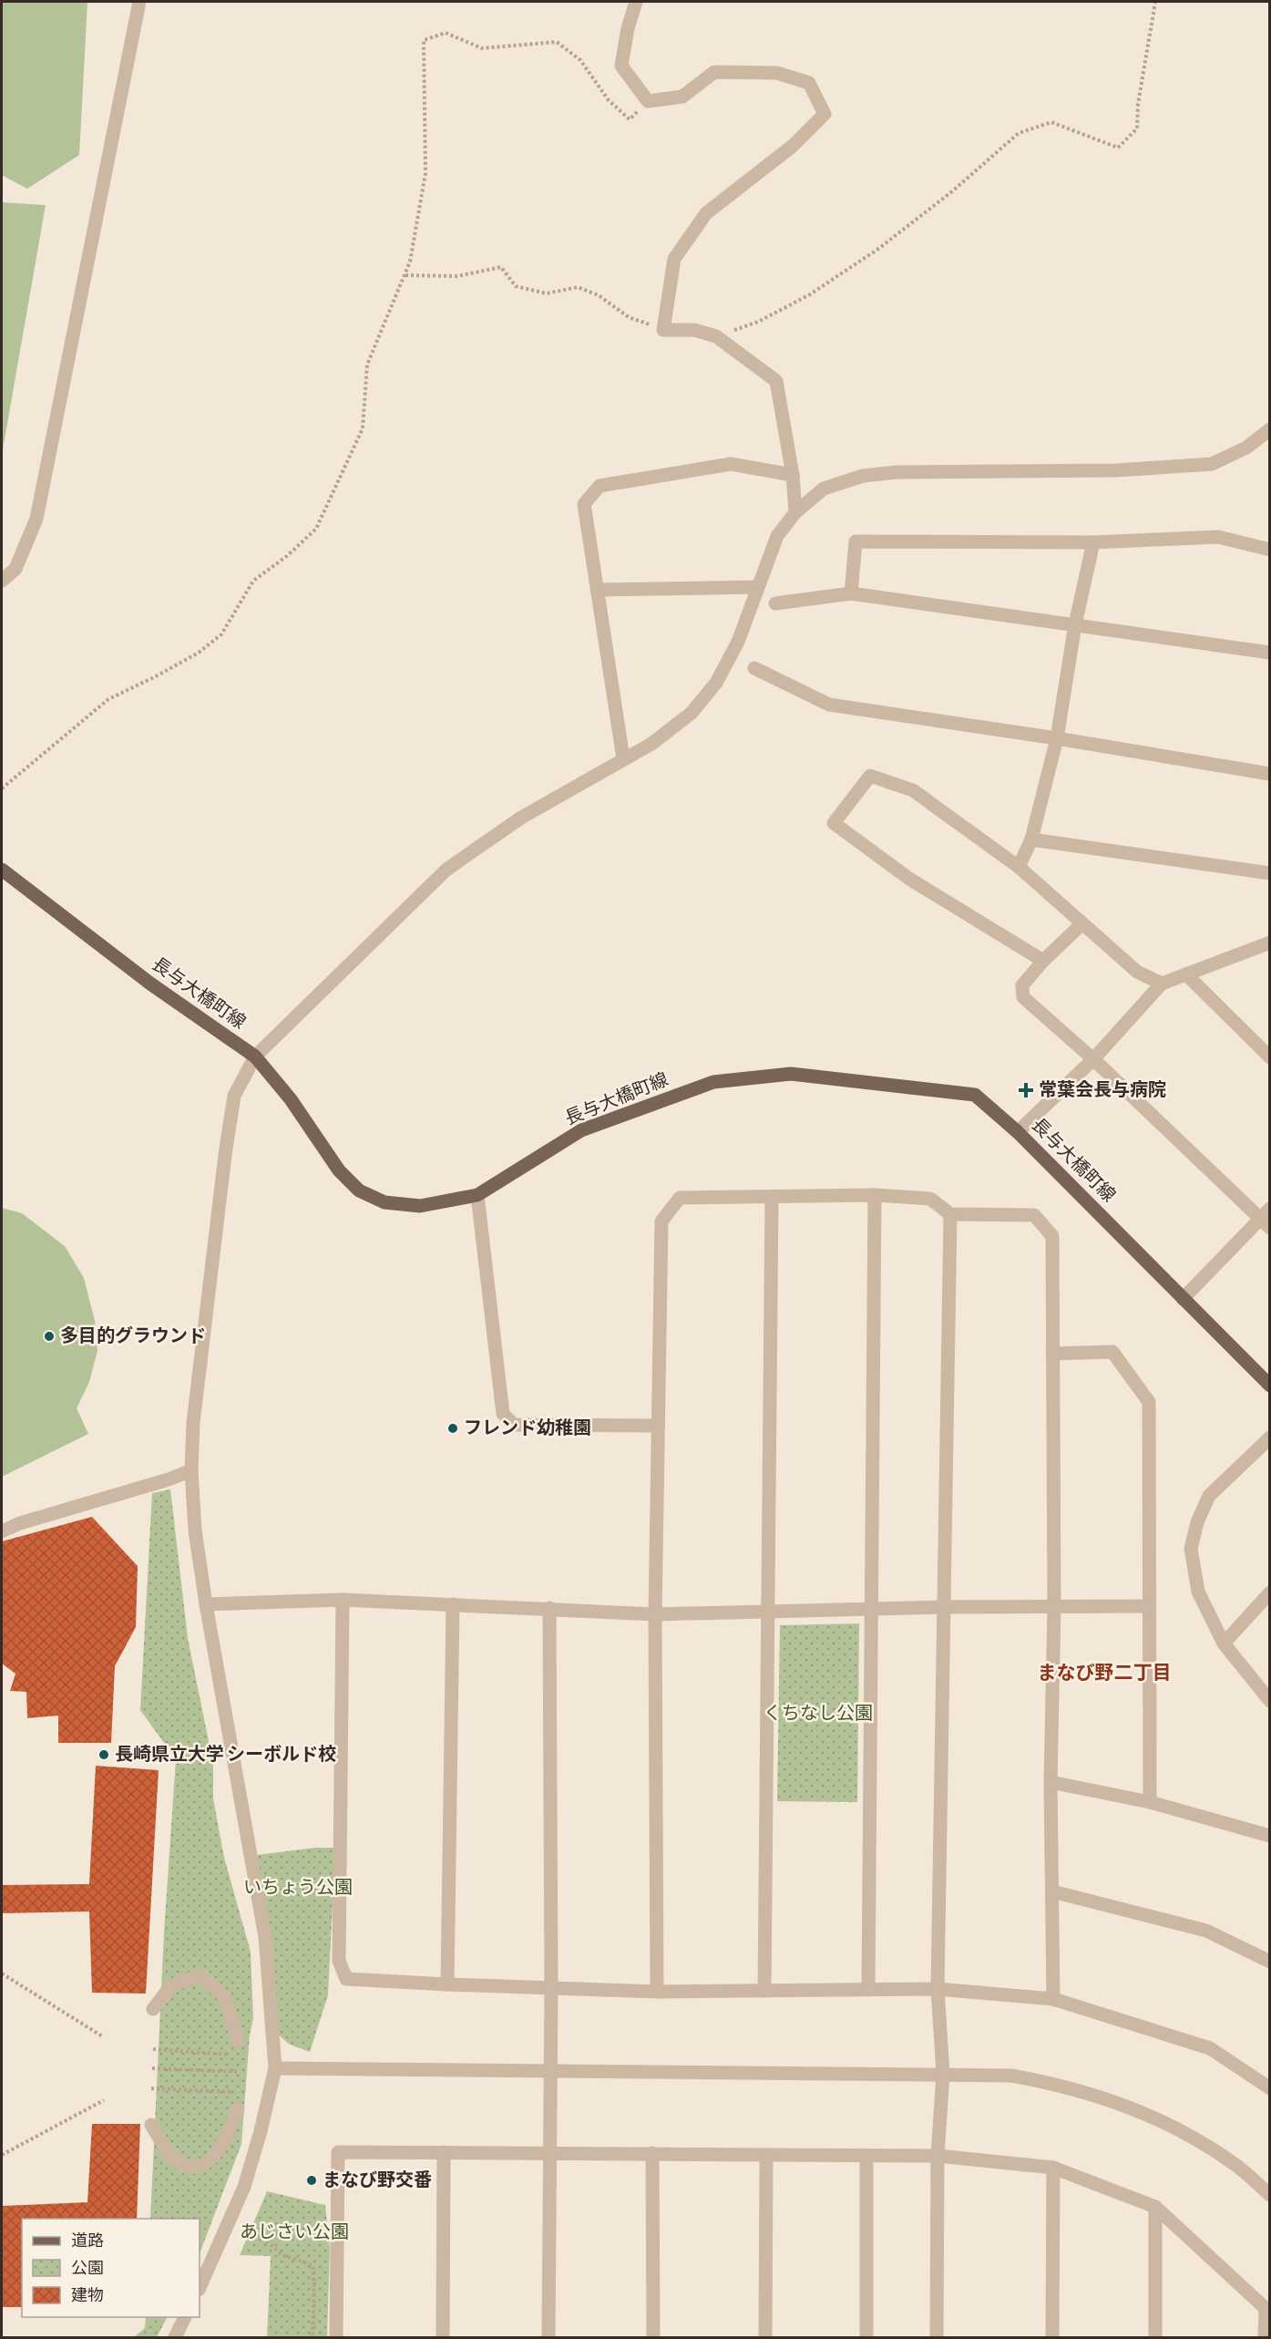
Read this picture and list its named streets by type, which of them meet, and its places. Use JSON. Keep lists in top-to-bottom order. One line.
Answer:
{"streets":{"main road":["長与大橋町線"]},"districts":["まなび野二丁目"],"parks":["くちなし公園","いちょう公園","あじさい公園"],"places":{"health":["常葉会長与病院"],"other":["多目的グラウンド","フレンド幼稚園","長崎県立大学 シーボルド校","まなび野交番"]},"legend":["道路","公園","建物"]}
